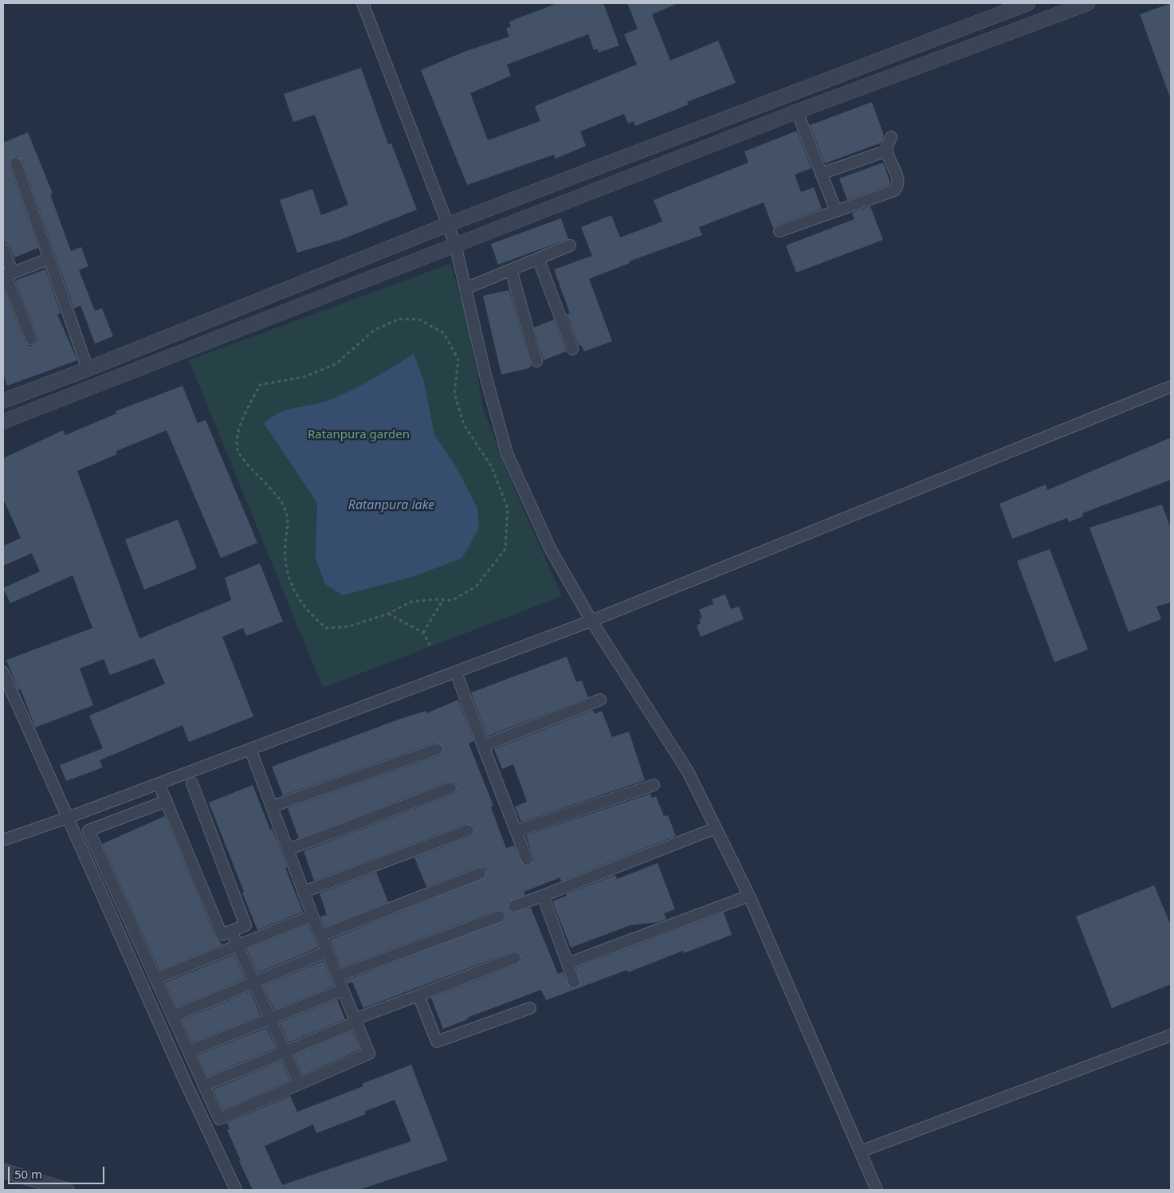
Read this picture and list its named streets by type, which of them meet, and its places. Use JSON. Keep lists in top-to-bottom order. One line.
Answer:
{"water":["Ratanpura lake"],"parks":["Ratanpura garden"],"scale_bar":"50 m"}
